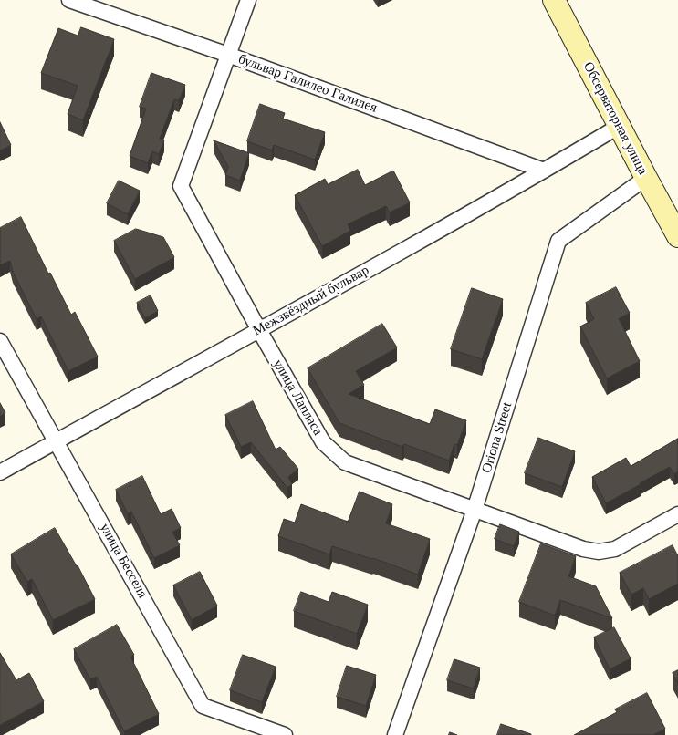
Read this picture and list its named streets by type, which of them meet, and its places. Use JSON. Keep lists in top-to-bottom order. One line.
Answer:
{"streets":{"main road":["Обсерваторная улица"],"street":["бульвар Галилео Галилея","Межзвёздный бульвар","улица Лапласа","Oriona Street","улица Бесселя"]},"crossings":[["бульвар Галилео Галилея","Межзвёздный бульвар"],["бульвар Галилео Галилея","улица Лапласа"],["Обсерваторная улица","Межзвёздный бульвар"],["Обсерваторная улица","Oriona Street"],["Межзвёздный бульвар","улица Лапласа"],["Межзвёздный бульвар","улица Бесселя"],["улица Лапласа","Oriona Street"]]}
